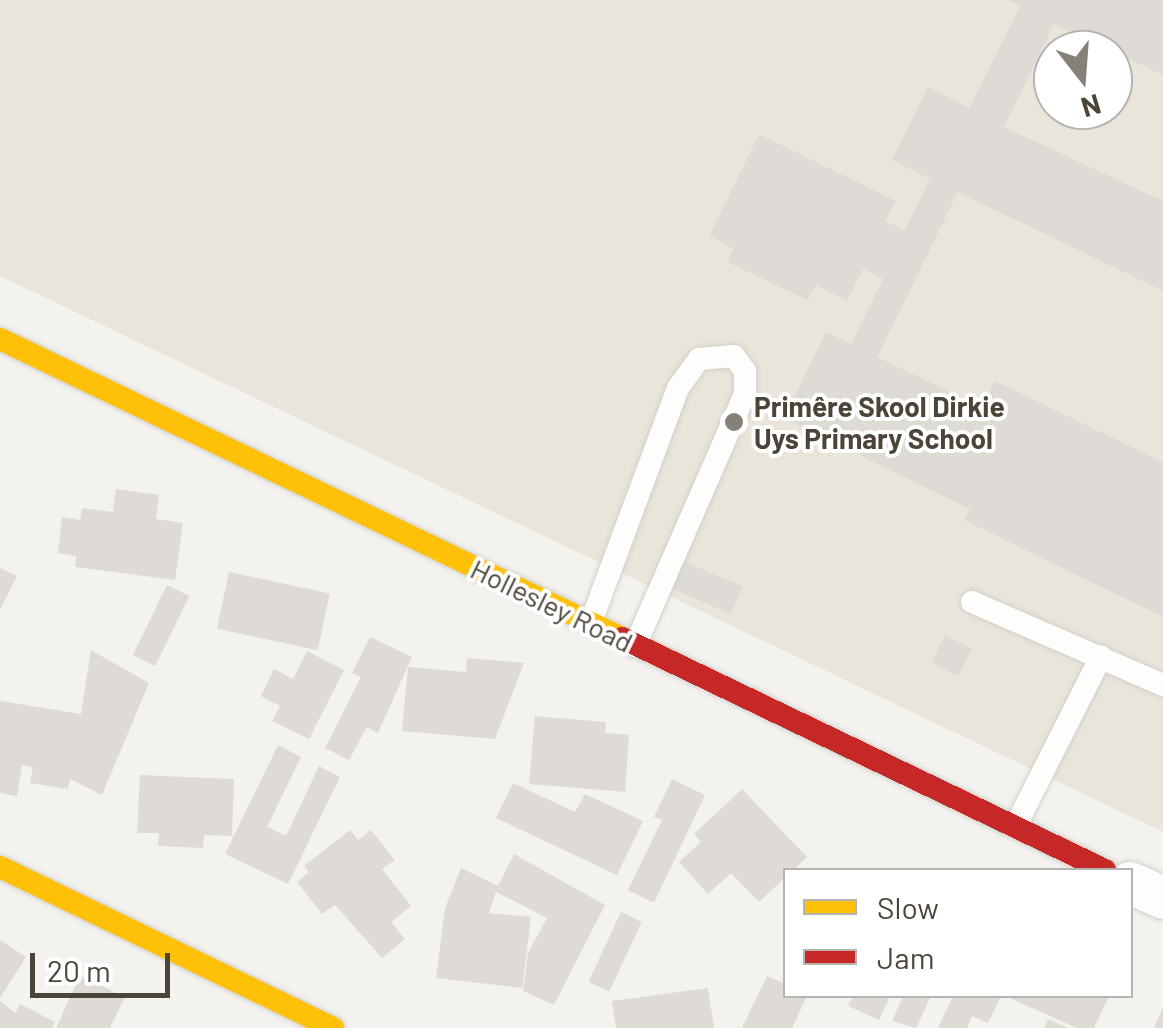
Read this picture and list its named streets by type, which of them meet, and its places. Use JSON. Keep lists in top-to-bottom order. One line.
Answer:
{"streets":{"street":["Hollesley Road"]},"places":["Primêre Skool Dirkie Uys Primary School"],"legend":["Slow","Jam"],"scale_bar":"20 m","north":"bottom"}
